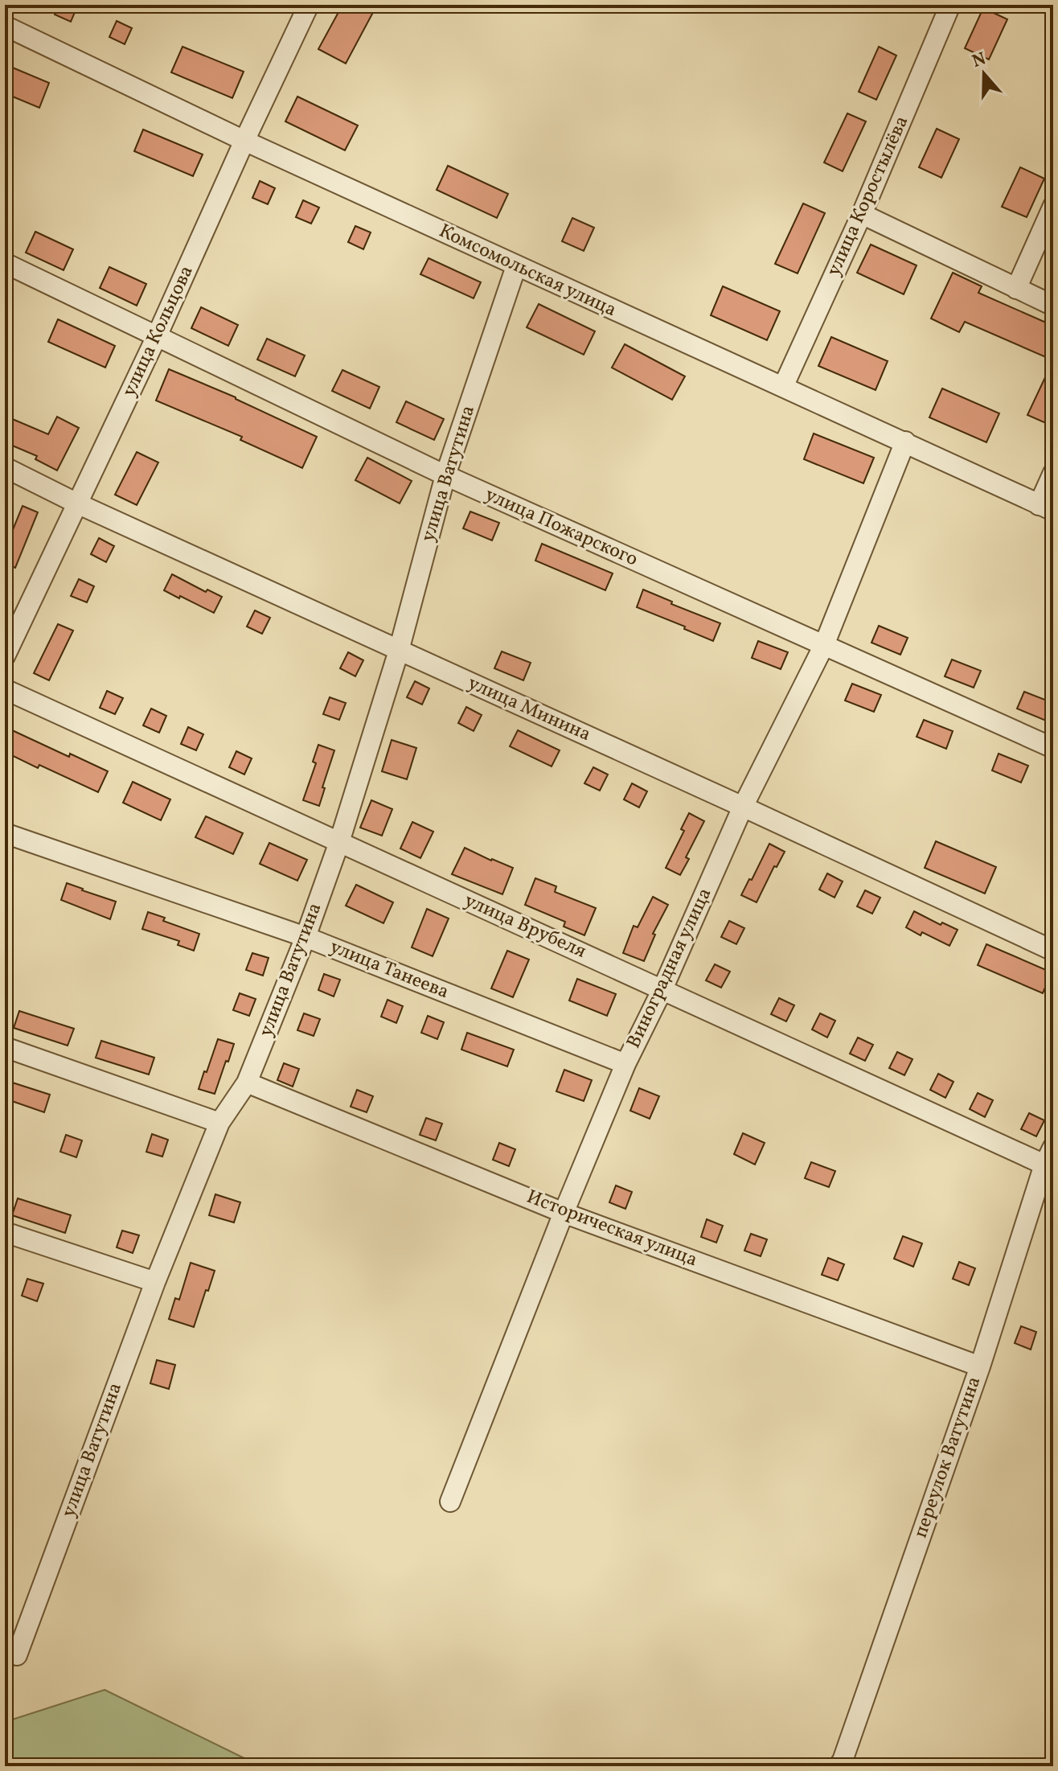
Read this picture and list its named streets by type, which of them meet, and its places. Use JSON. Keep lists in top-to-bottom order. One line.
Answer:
{"streets":{"street":["улица Коростылёва","Комсомольская улица","улица Кольцова","улица Ватутина","улица Пожарского","улица Минина","улица Врубеля","Виноградная улица","улица Танеева","Историческая улица","переулок Ватутина"]},"crossings":[["улица Коростылёва","Комсомольская улица"],["Комсомольская улица","улица Кольцова"],["Комсомольская улица","улица Ватутина"],["Комсомольская улица","Виноградная улица"],["улица Кольцова","улица Пожарского"],["улица Кольцова","улица Минина"],["улица Ватутина","улица Пожарского"],["улица Ватутина","улица Минина"],["улица Ватутина","улица Врубеля"],["улица Ватутина","улица Танеева"],["улица Ватутина","Историческая улица"],["улица Пожарского","Виноградная улица"],["улица Минина","Виноградная улица"],["улица Врубеля","Виноградная улица"],["улица Врубеля","переулок Ватутина"],["Виноградная улица","улица Танеева"],["Виноградная улица","Историческая улица"],["Историческая улица","переулок Ватутина"]],"north":"top"}
